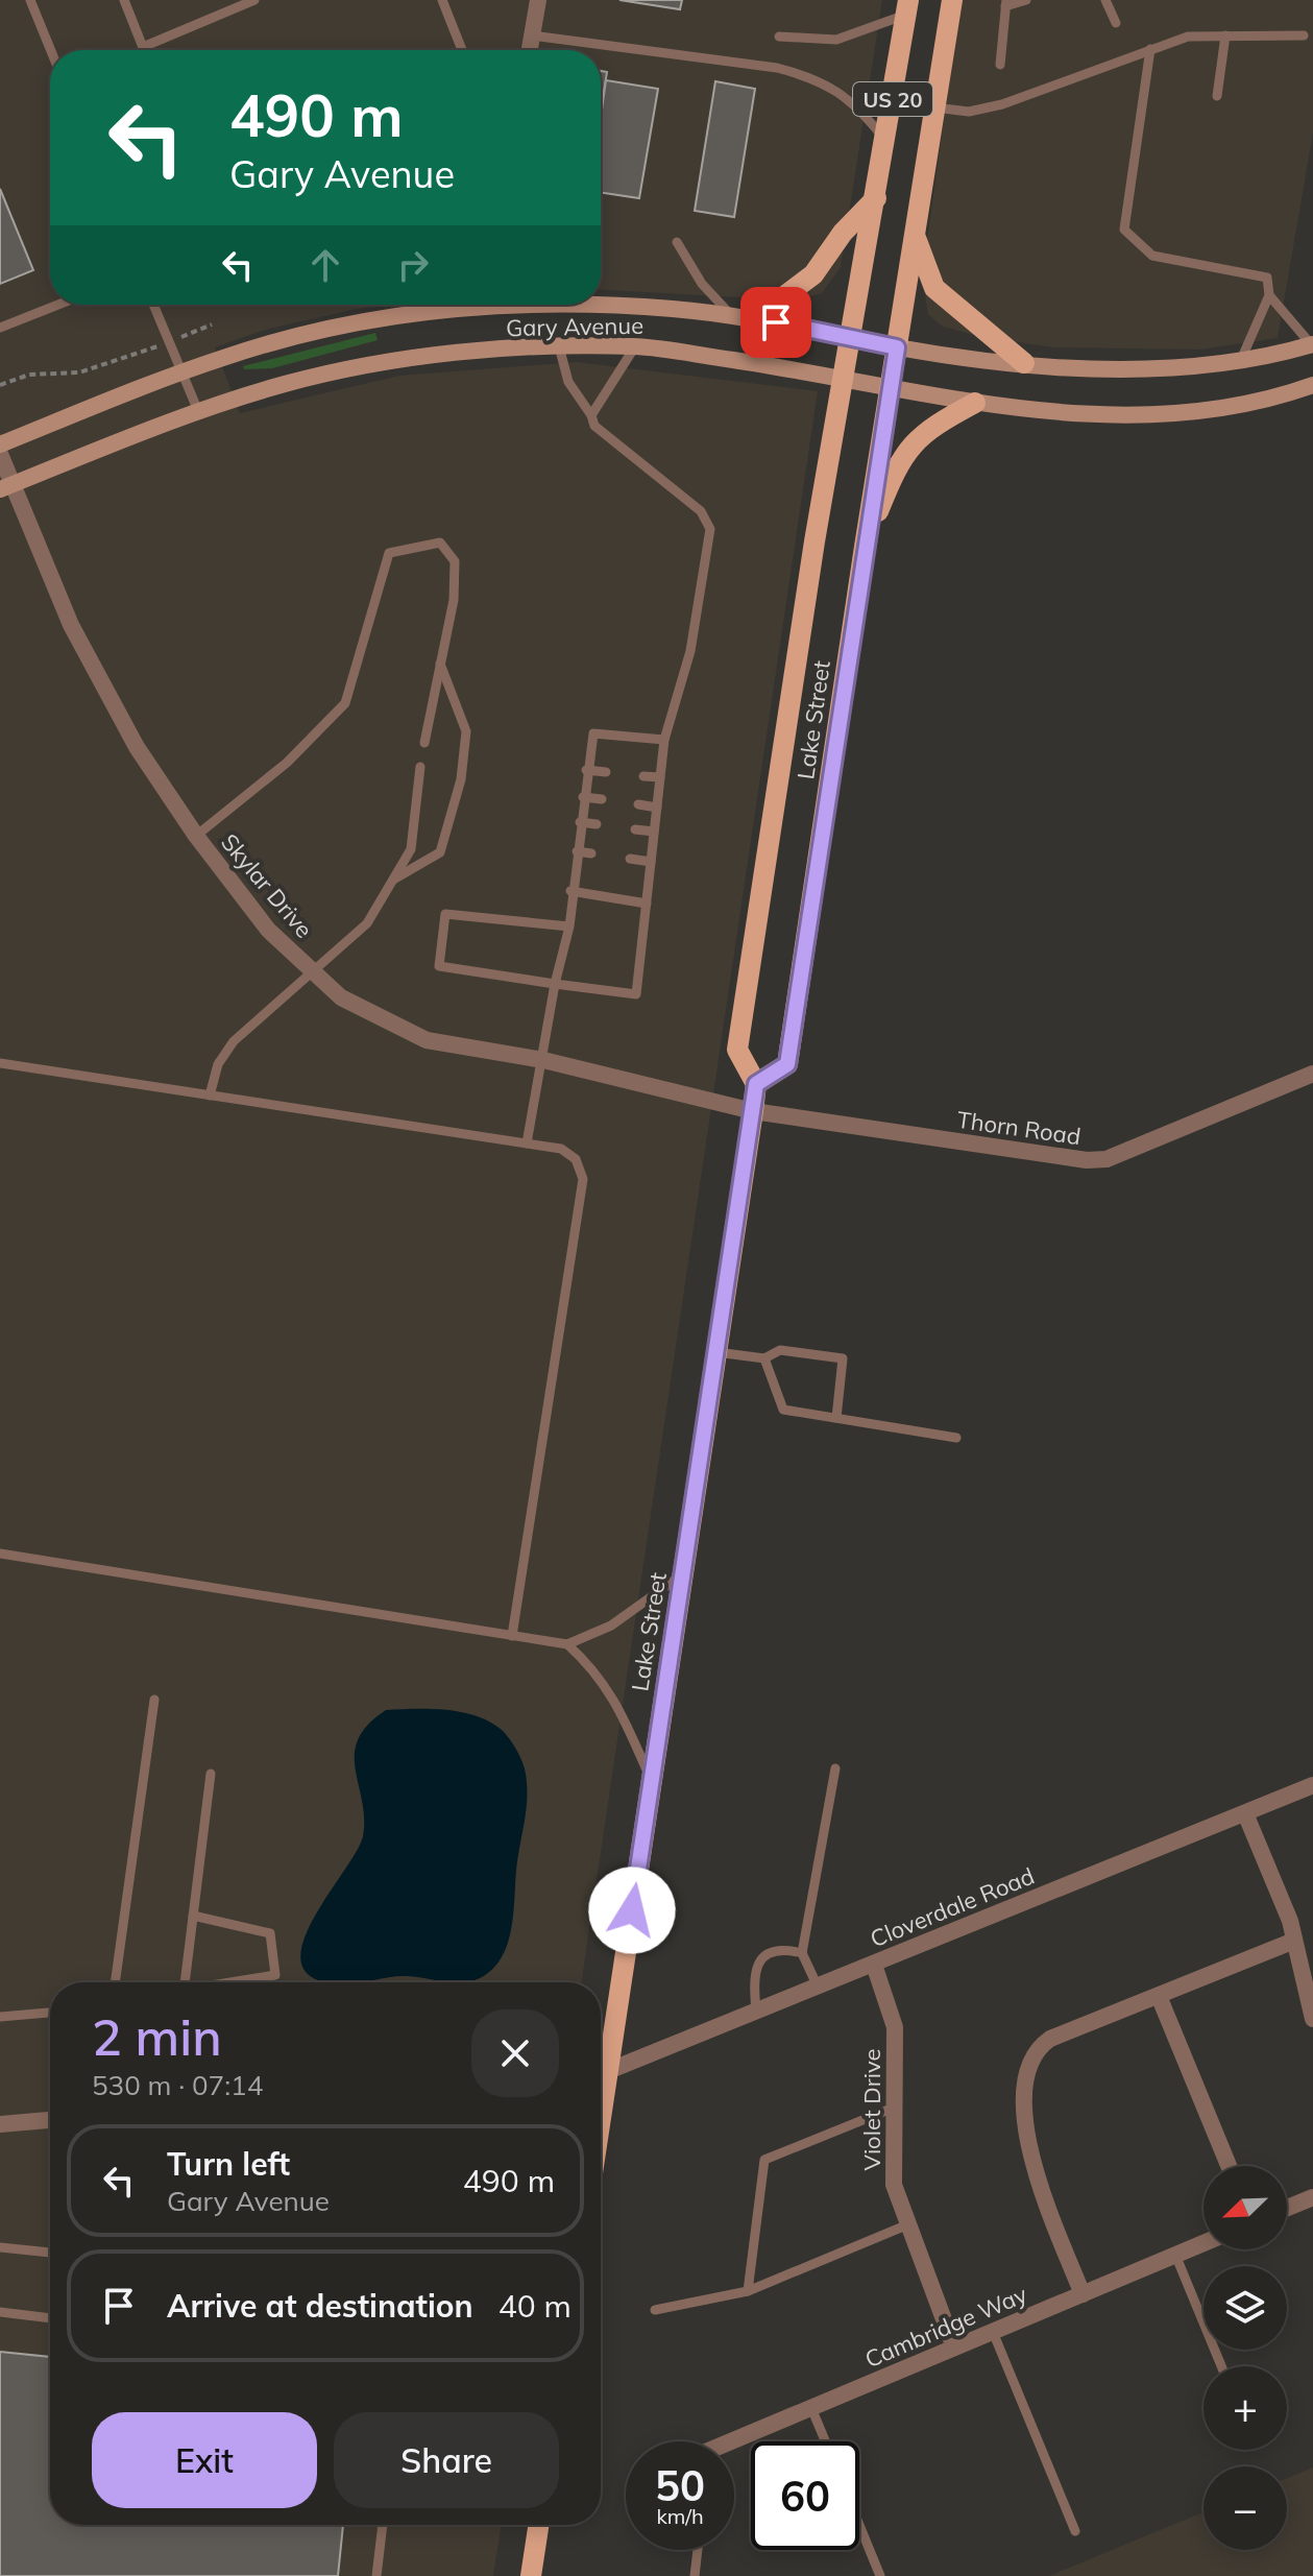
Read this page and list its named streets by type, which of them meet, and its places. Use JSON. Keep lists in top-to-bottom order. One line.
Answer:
{"streets":{"main road":["US 20","Gary Avenue","Lake Street"],"street":["Skylar Drive","Thorn Road","Cloverdale Road","Violet Drive","Cambridge Way"]},"crossings":[["US 20","Gary Avenue"],["US 20","Lake Street"],["Gary Avenue","Lake Street"],["Gary Avenue","Skylar Drive"],["Lake Street","Skylar Drive"],["Lake Street","Thorn Road"],["Skylar Drive","Thorn Road"],["Cloverdale Road","Violet Drive"],["Violet Drive","Cambridge Way"]],"north":"bottom left","page":{"turn":["490 m","Gary Avenue"],"heading":["2 min","530 m · 07:14"],"list":[{"name":"Turn left","note":"Gary Avenue","value":"490 m"},{"name":"Arrive at destination","value":"40 m"}],"map_buttons":["+","−"],"buttons":["Exit","Share"],"speed":"50 km/h","limit":"60"}}
